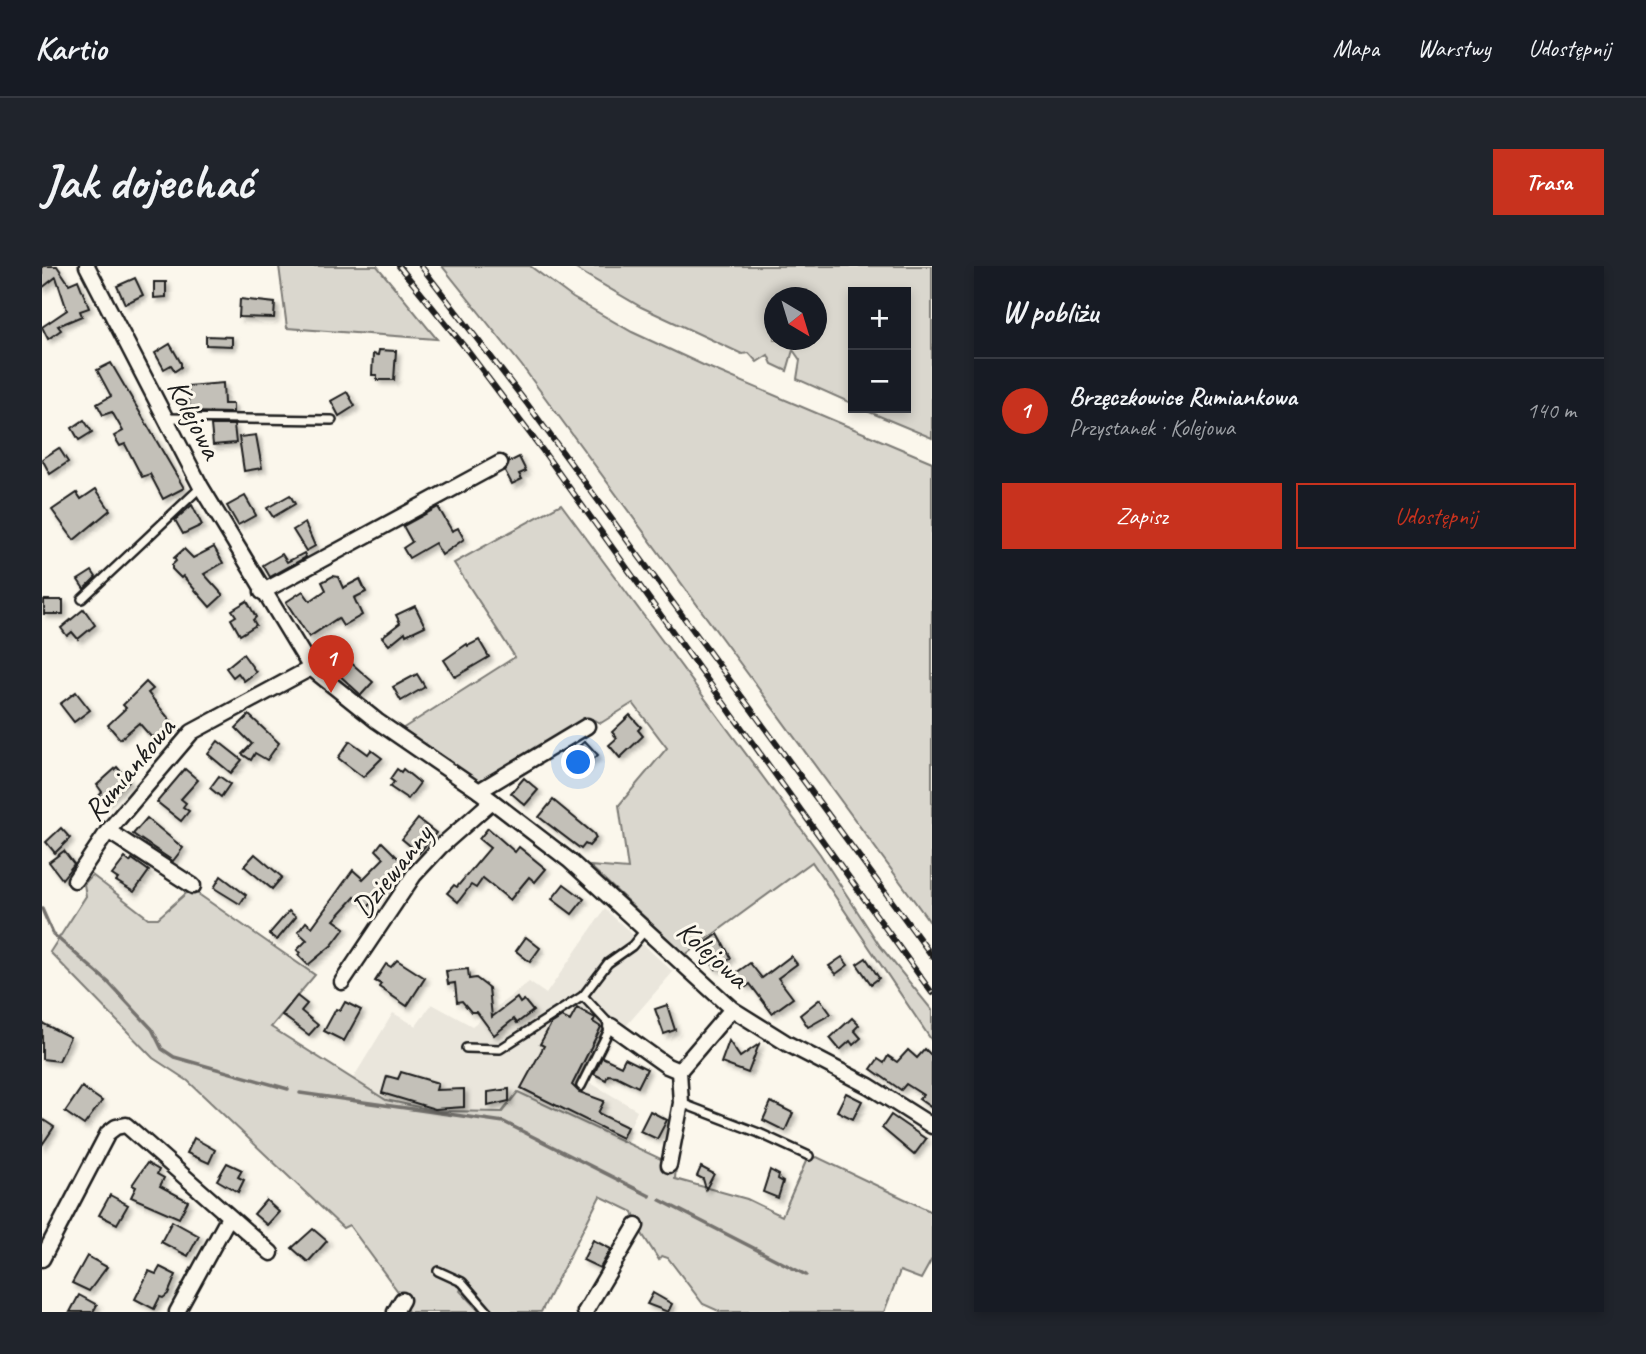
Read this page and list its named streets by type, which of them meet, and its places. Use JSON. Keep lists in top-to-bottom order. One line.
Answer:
{"streets":{"street":["Kolejowa","Rumiankowa","Dziewanny"]},"crossings":[["Kolejowa","Rumiankowa"],["Kolejowa","Dziewanny"]],"north":"bottom right","page":{"header":"Kartio","nav":["Mapa","Warstwy","Udostępnij"],"buttons":["Trasa",["Zapisz","Udostępnij"]],"title":"Jak dojechać","heading":"W pobliżu","map_buttons":["+","−"],"list":[{"mark":"1","name":"Brzęczkowice Rumiankowa","note":"Przystanek · Kolejowa","value":"140 m"}],"pins":"1"}}
